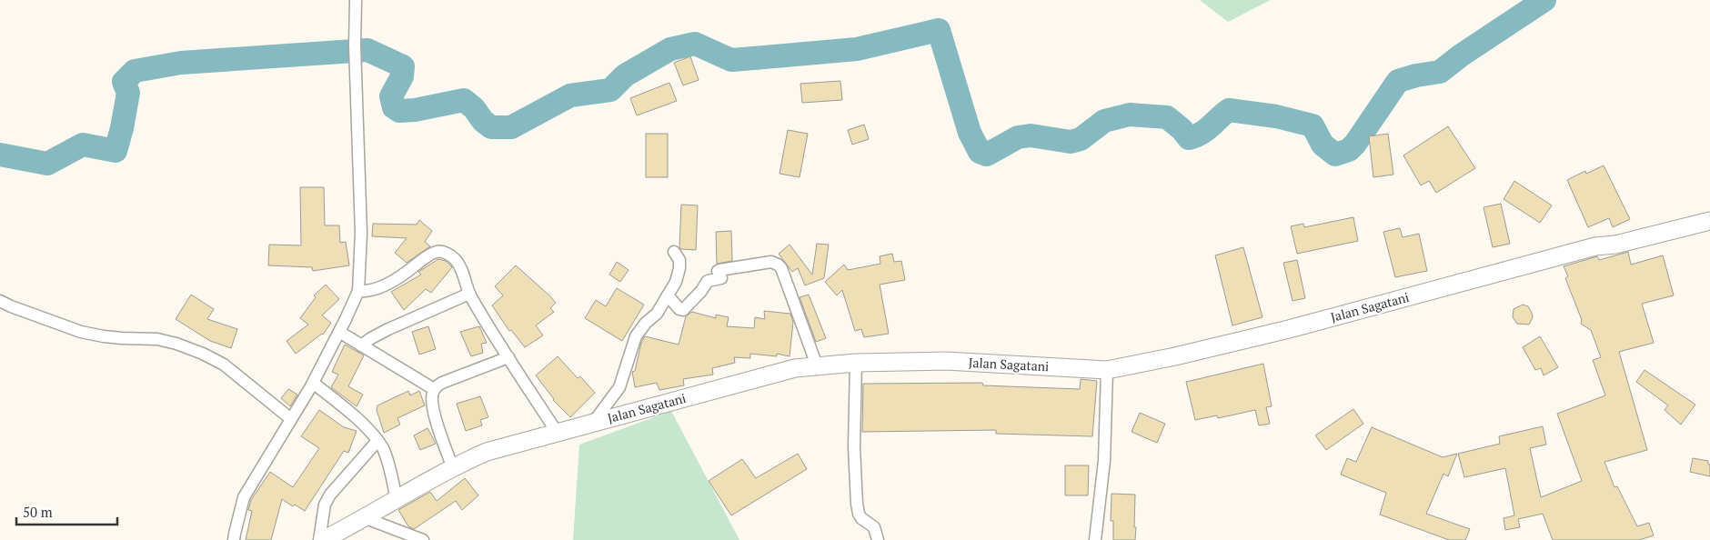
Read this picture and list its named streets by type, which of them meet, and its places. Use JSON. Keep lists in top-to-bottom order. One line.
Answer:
{"streets":{"street":["Jalan Sagatani"]},"scale_bar":"50 m"}
